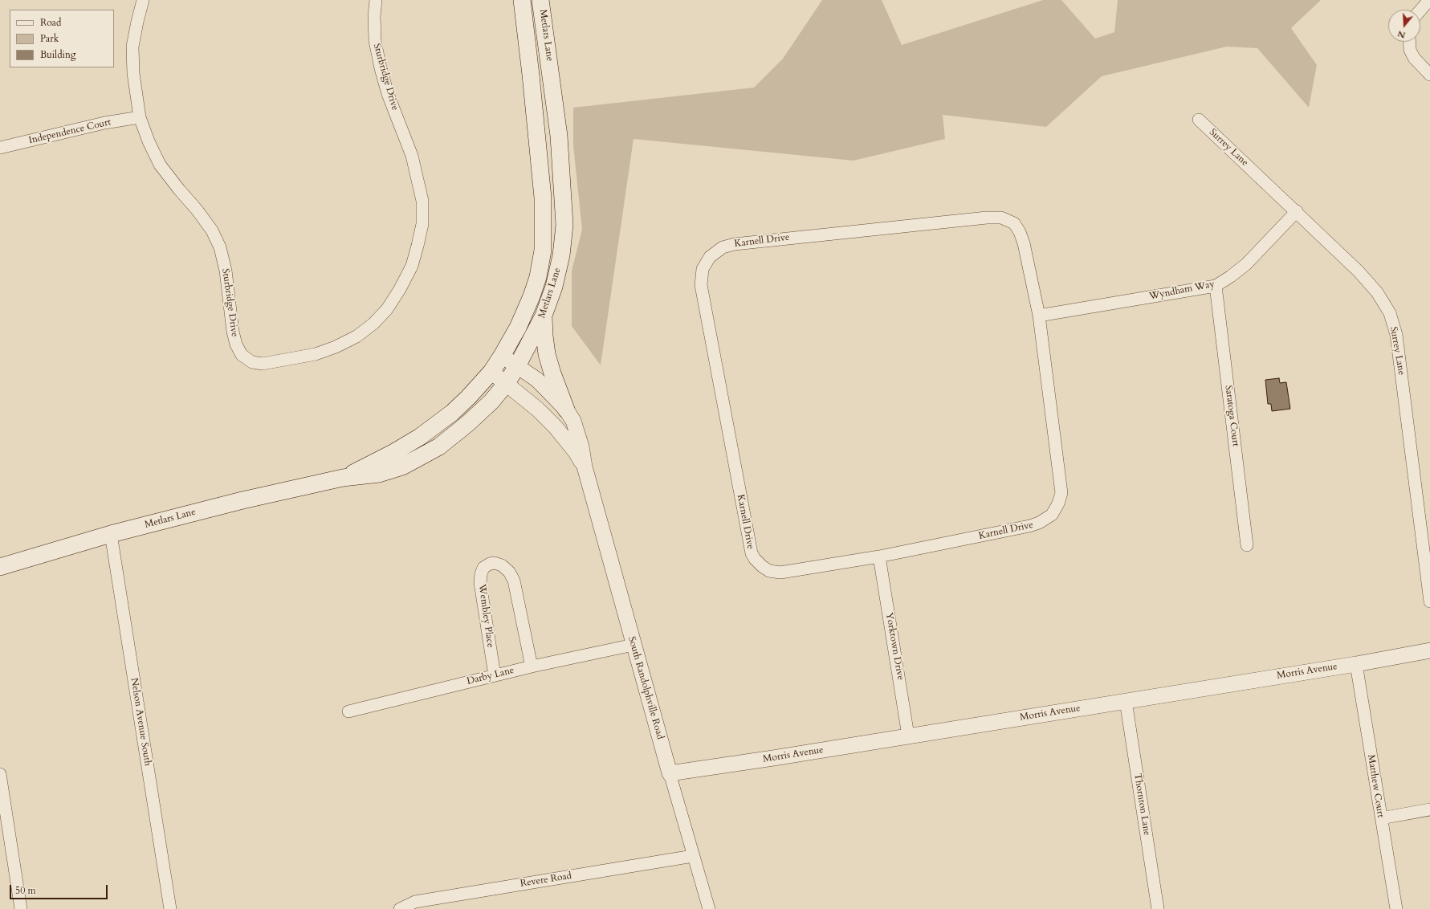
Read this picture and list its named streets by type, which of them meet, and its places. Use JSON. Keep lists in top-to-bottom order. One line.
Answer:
{"streets":{"main road":["Metlars Lane"],"street":["Sturbridge Drive","Independence Court","Surrey Lane","Karnell Drive","Wyndham Way","Saratoga Court","Wembley Place","Yorktown Drive","Morris Avenue","Darby Lane","South Randolphville Road","Nelson Avenue South","Matthew Court","Thornton Lane","Revere Road"]},"crossings":[["Metlars Lane","South Randolphville Road"],["Metlars Lane","Nelson Avenue South"],["Sturbridge Drive","Independence Court"],["Surrey Lane","Wyndham Way"],["Karnell Drive","Wyndham Way"],["Karnell Drive","Yorktown Drive"],["Wyndham Way","Saratoga Court"],["Wembley Place","Darby Lane"],["Yorktown Drive","Morris Avenue"],["Morris Avenue","South Randolphville Road"],["Morris Avenue","Matthew Court"],["Morris Avenue","Thornton Lane"],["Darby Lane","South Randolphville Road"],["South Randolphville Road","Revere Road"]],"legend":["Road","Park","Building"],"scale_bar":"50 m","north":"bottom"}
